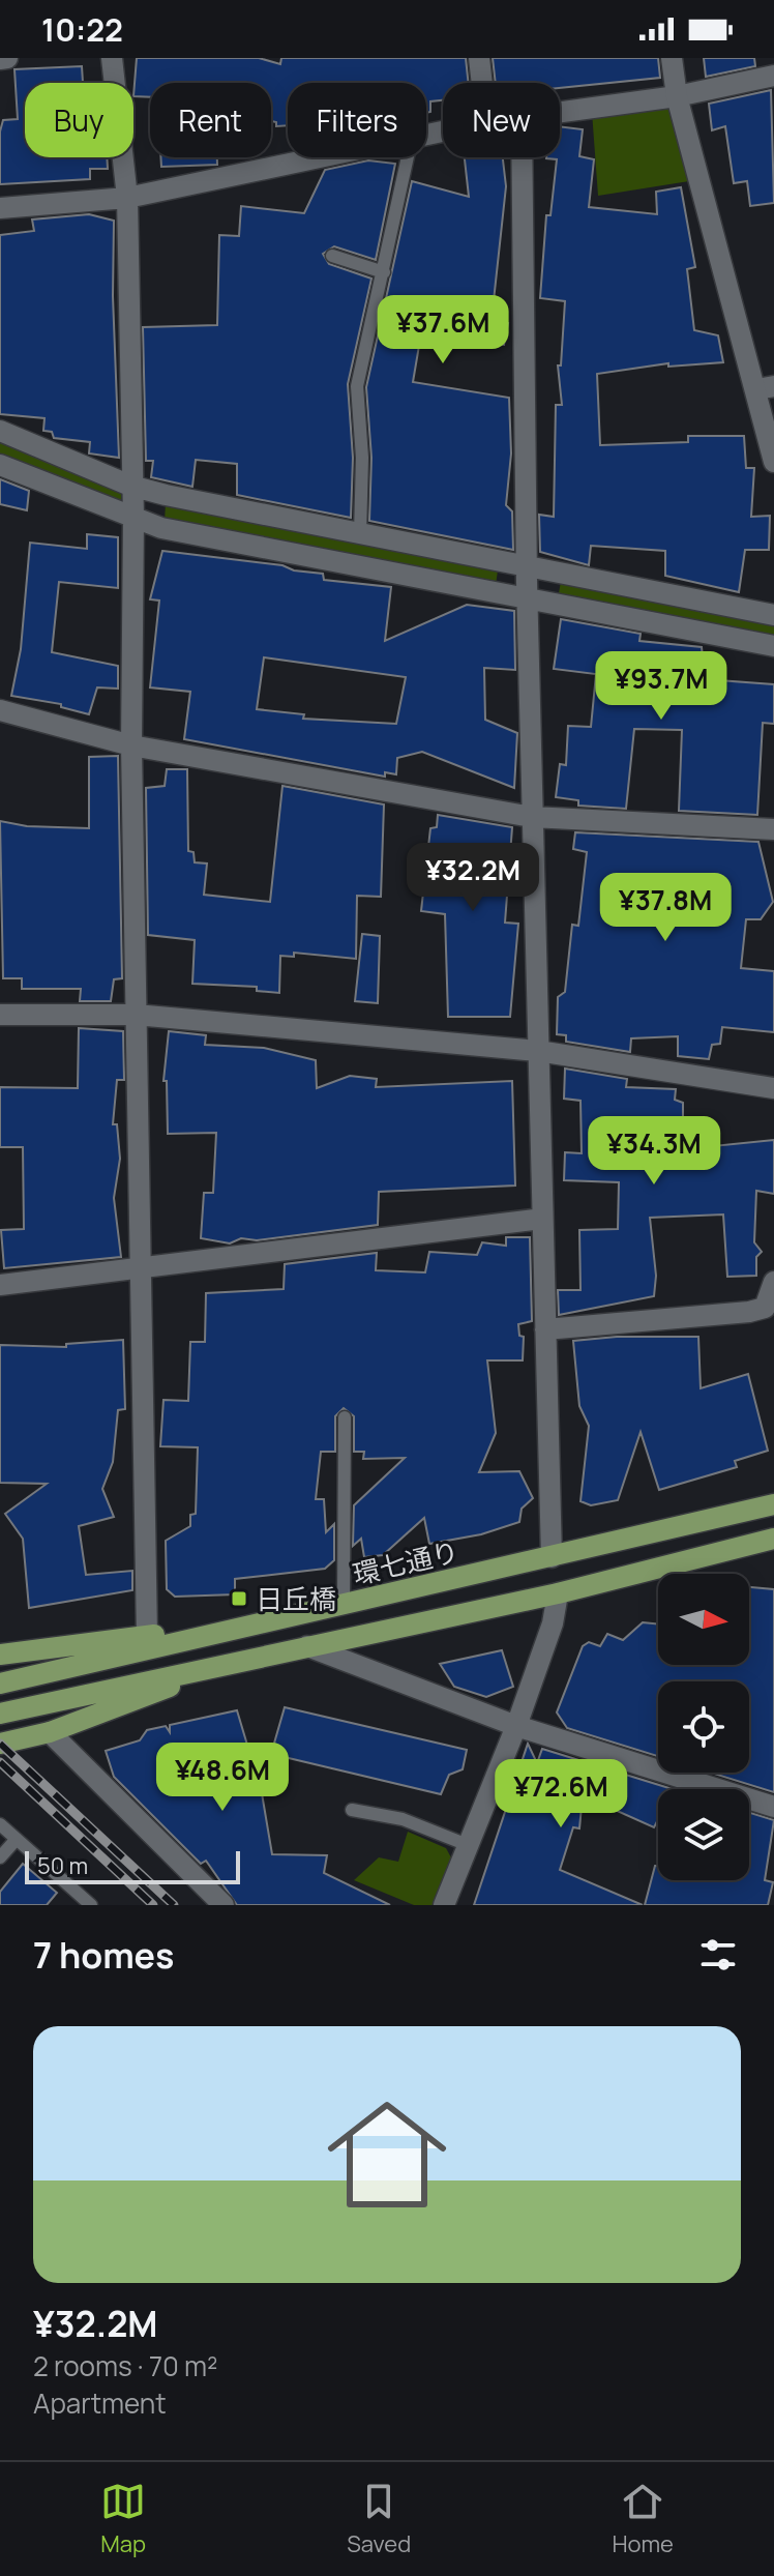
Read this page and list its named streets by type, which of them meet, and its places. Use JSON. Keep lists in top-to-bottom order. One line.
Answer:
{"streets":{"main road":["環七通り"]},"places":{"transit":["日丘橋"]},"scale_bar":"50 m","north":"right","page":{"status":"10:22","chip":["Buy","Rent","Filters","New"],"price":["¥37.6M","¥93.7M","¥32.2M","¥37.8M","¥34.3M","¥48.6M","¥72.6M"],"scale":"50 m","heading":"7 homes","list":[{"name":"¥32.2M","note":"2 rooms · 70 m² · Apartment"}],"tabs":["Map","Saved","Home"]}}
